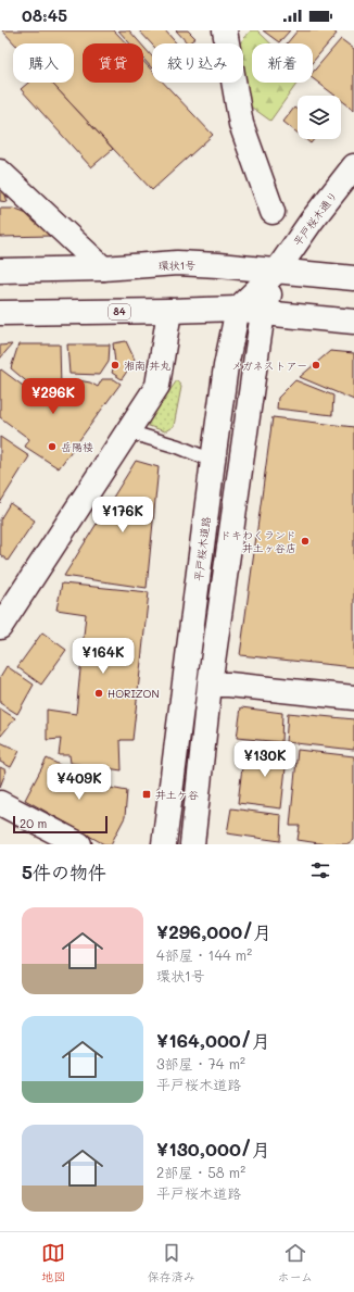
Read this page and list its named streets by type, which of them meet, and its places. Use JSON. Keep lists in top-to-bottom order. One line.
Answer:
{"streets":{"main road":["平戸桜木通り","環状1号","84","平戸桜木道路"]},"crossings":[["平戸桜木通り","環状1号"],["84","平戸桜木道路"]],"places":{"other":["湘南 丼丸","メガネストアー","岳陽楼","ドキわくランド 井土ヶ谷店","HORIZON"],"transit":["井土ケ谷"]},"scale_bar":"20 m","page":{"status":"08:45","chip":["購入","賃貸","絞り込み","新着"],"price":["¥296K","¥176K","¥164K","¥130K","¥409K"],"scale":"20 m","heading":"5件の物件","list":[{"name":"¥296,000/月","note":"4部屋 · 144 m² · 環状1号"},{"name":"¥164,000/月","note":"3部屋 · 74 m² · 平戸桜木道路"},{"name":"¥130,000/月","note":"2部屋 · 58 m² · 平戸桜木道路"}],"tabs":["地図","保存済み","ホーム"]}}
